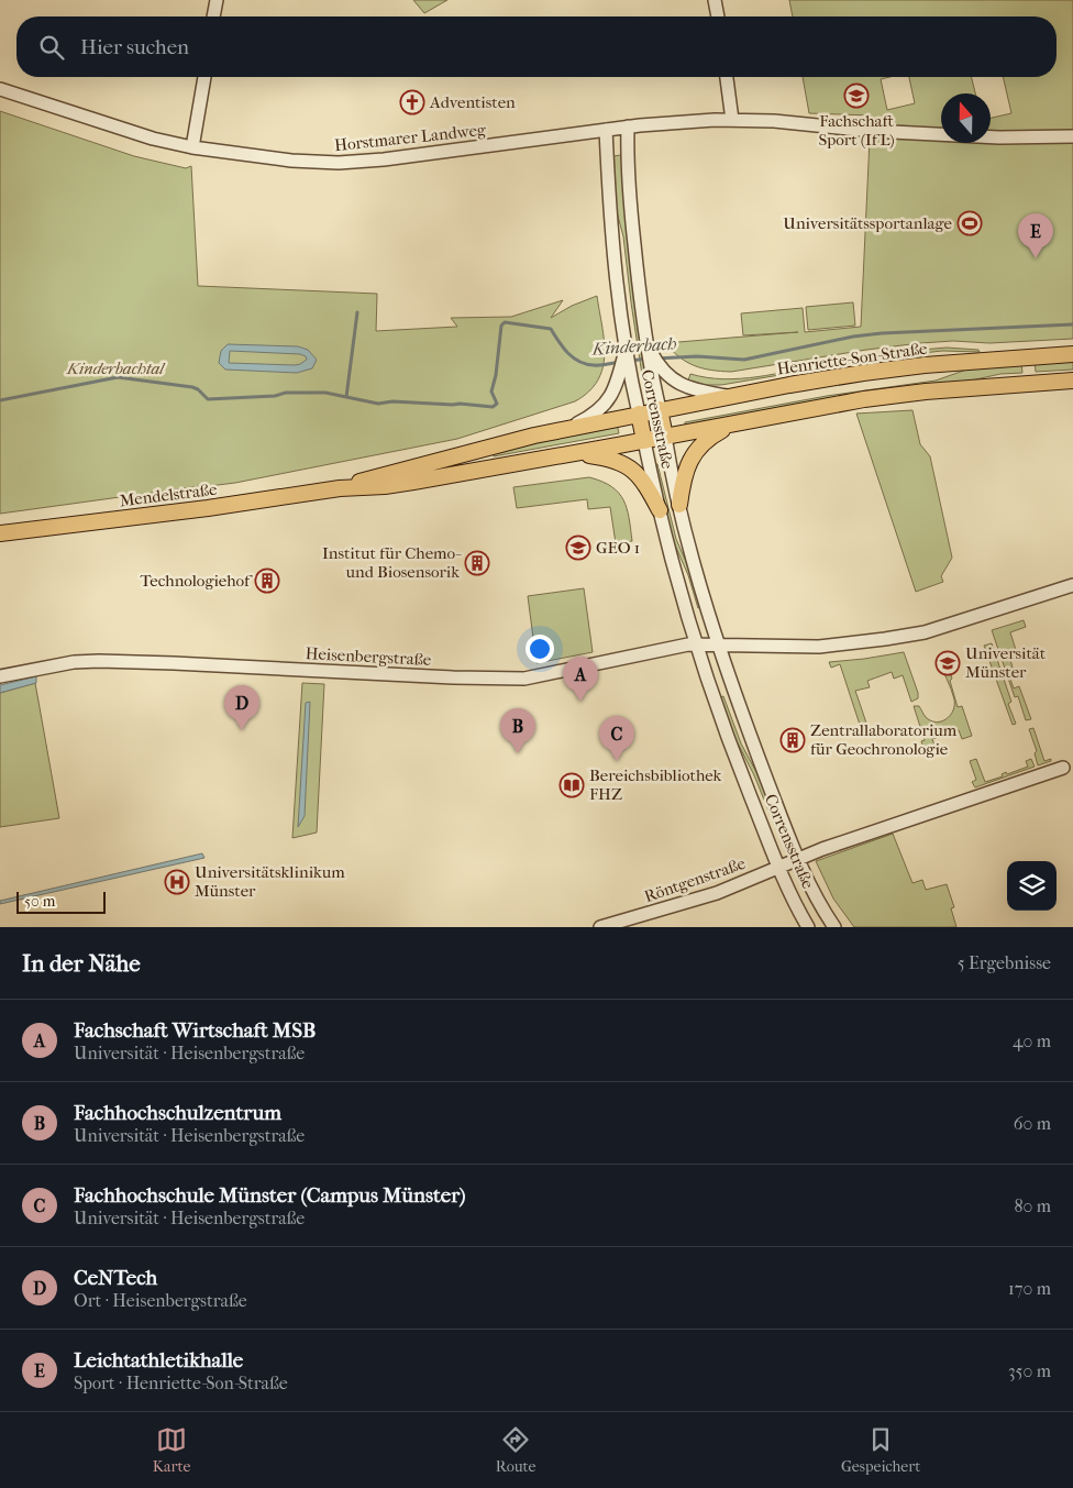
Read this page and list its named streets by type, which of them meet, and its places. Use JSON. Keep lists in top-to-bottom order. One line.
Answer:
{"streets":{"main road":["Henriette-Son-Straße","Corrensstraße","Mendelstraße"],"street":["Horstmarer Landweg","Heisenbergstraße","Röntgenstraße"]},"crossings":[["Horstmarer Landweg","Corrensstraße"],["Henriette-Son-Straße","Corrensstraße"],["Henriette-Son-Straße","Mendelstraße"],["Corrensstraße","Mendelstraße"],["Corrensstraße","Heisenbergstraße"],["Corrensstraße","Röntgenstraße"]],"water":["Kinderbach"],"parks":["Kinderbachtal"],"places":{"school or university":["Fachschaft Sport (IfL)","GEO 1","Universität Münster"],"church":["Adventisten"],"sports":["Universitätssportanlage"],"building":["Institut für Chemo- und Biosensorik","Technologiehof","Zentrallaboratorium für Geochronologie"],"library":["Bereichsbibliothek FHZ"],"hospital":["Universitätsklinikum Münster"]},"scale_bar":"50 m","north":"top","page":{"search":"Hier suchen","pins":["E","A","D","B","C"],"scale":"50 m","heading":["In der Nähe","5 Ergebnisse"],"list":[{"mark":"A","name":"Fachschaft Wirtschaft MSB","note":"Universität · Heisenbergstraße","value":"40 m"},{"mark":"B","name":"Fachhochschulzentrum","note":"Universität · Heisenbergstraße","value":"60 m"},{"mark":"C","name":"Fachhochschule Münster (Campus Münster)","note":"Universität · Heisenbergstraße","value":"80 m"},{"mark":"D","name":"CeNTech","note":"Ort · Heisenbergstraße","value":"170 m"},{"mark":"E","name":"Leichtathletikhalle","note":"Sport · Henriette-Son-Straße","value":"350 m"}],"nav":["Karte","Route","Gespeichert"]}}
